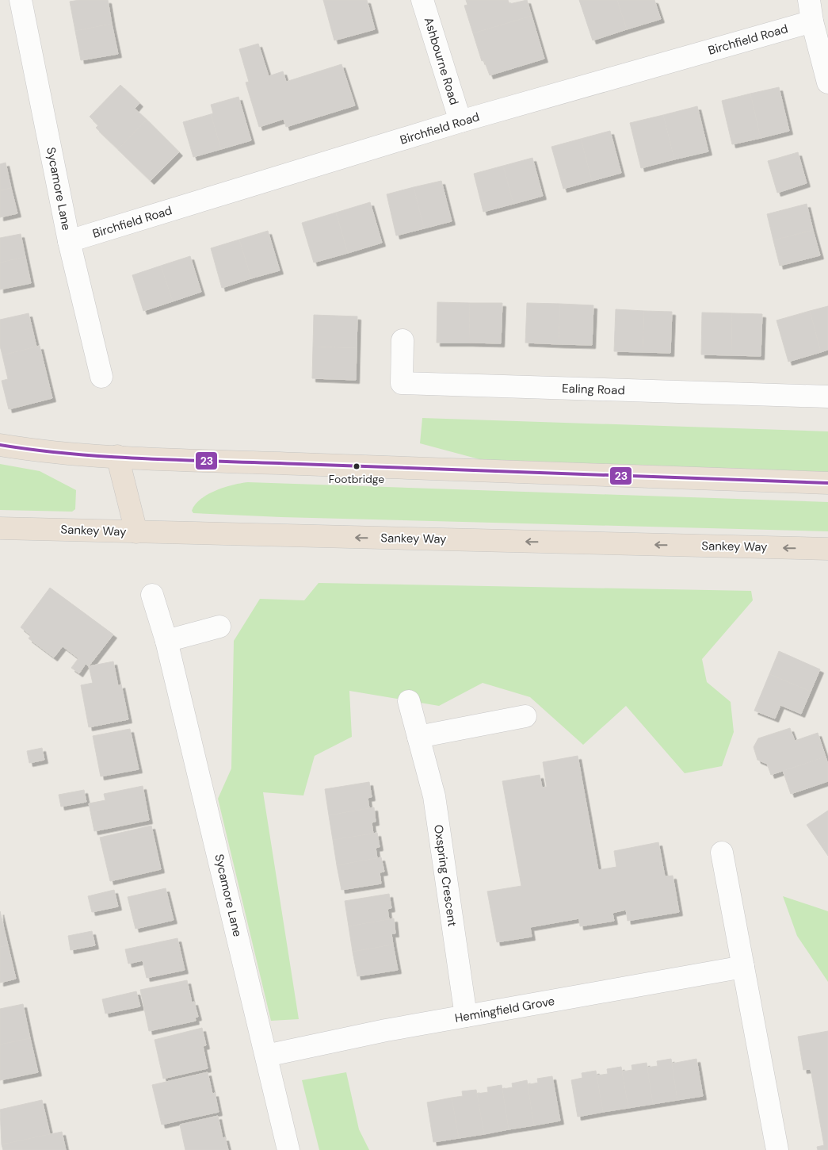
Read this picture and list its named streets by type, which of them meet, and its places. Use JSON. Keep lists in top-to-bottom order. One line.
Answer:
{"streets":{"highway":["Sankey Way"],"street":["Birchfield Road","Ashbourne Road","Sycamore Lane","Ealing Road","Oxspring Crescent","Hemingfield Grove"]},"crossings":[["Birchfield Road","Ashbourne Road"],["Birchfield Road","Sycamore Lane"],["Sycamore Lane","Hemingfield Grove"],["Oxspring Crescent","Hemingfield Grove"]],"places":["Footbridge"],"lines":["transit line 23"]}
